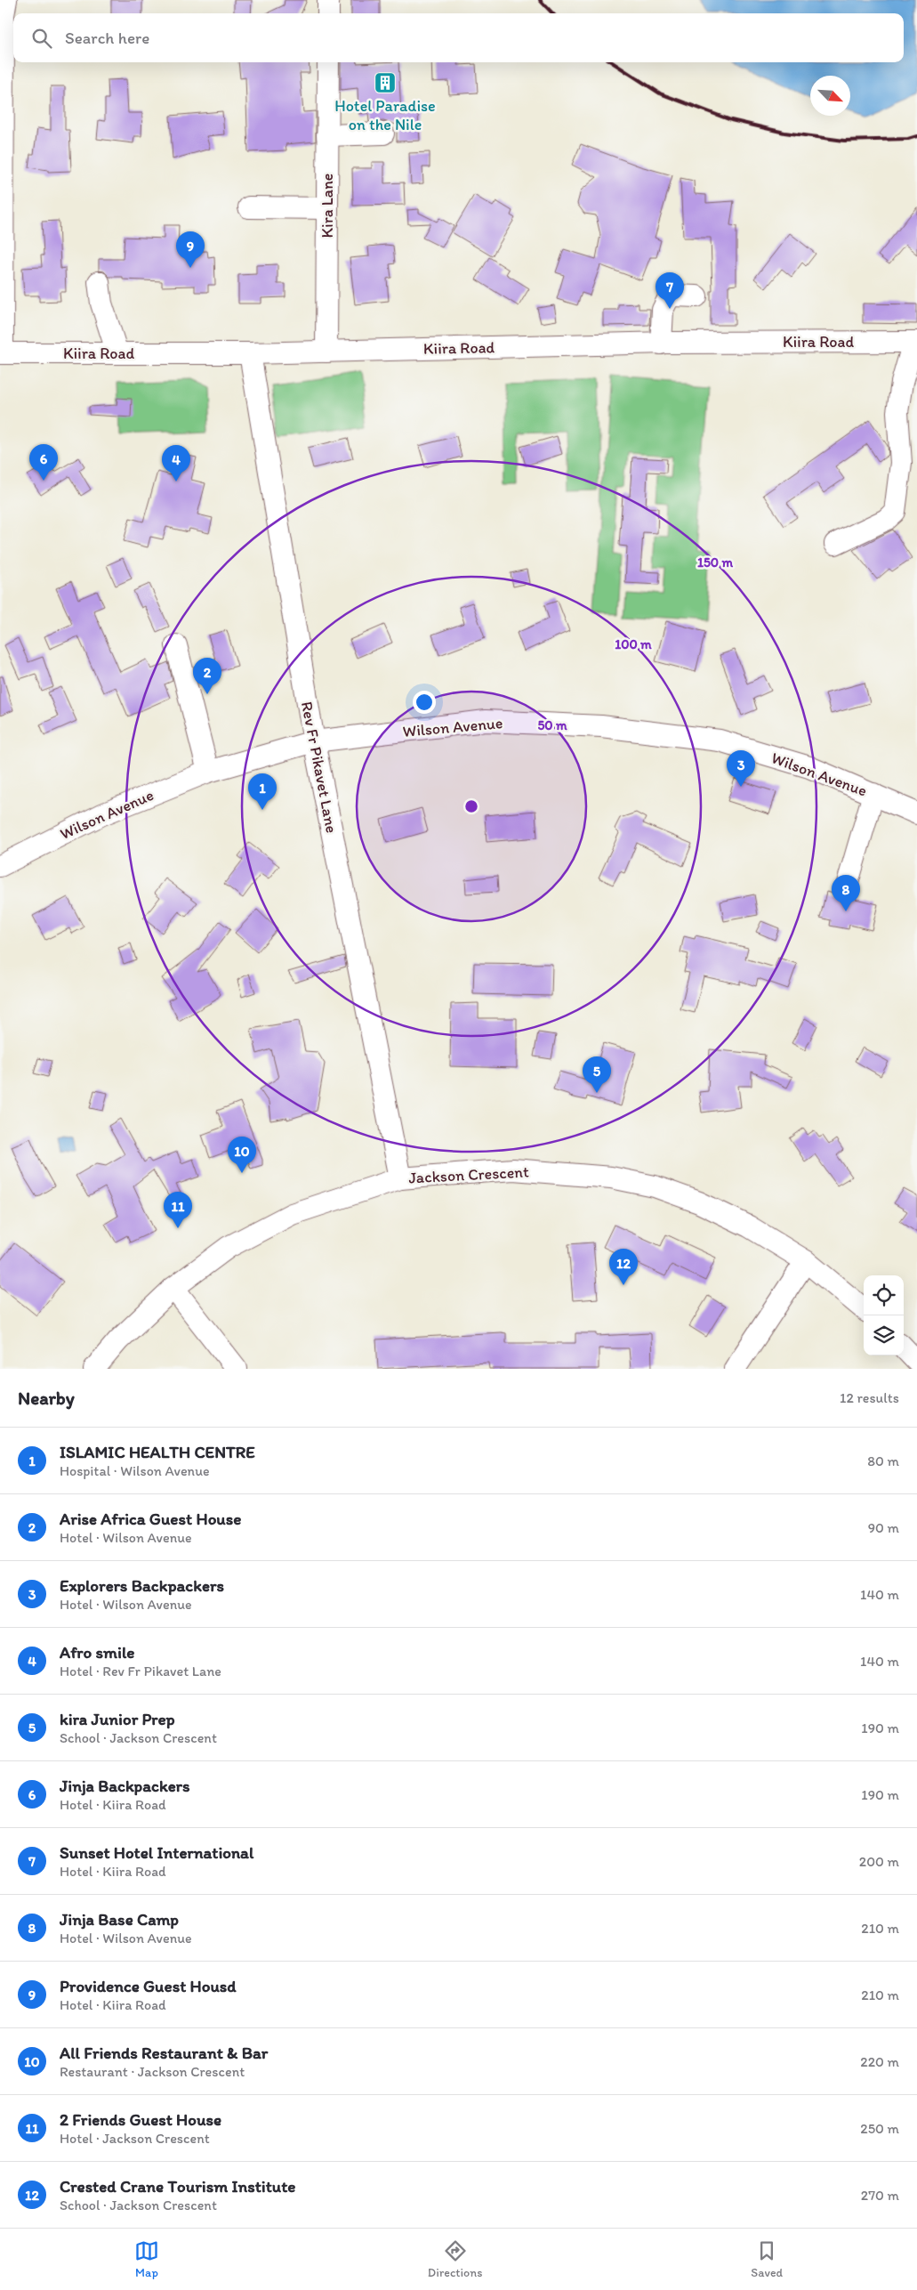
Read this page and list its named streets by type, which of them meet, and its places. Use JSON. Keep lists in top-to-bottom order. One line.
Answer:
{"streets":{"street":["Kira Lane","Kiira Road","Wilson Avenue","Rev Fr Pikavet Lane","Jackson Crescent"]},"crossings":[["Kira Lane","Kiira Road"],["Kiira Road","Rev Fr Pikavet Lane"],["Wilson Avenue","Rev Fr Pikavet Lane"],["Rev Fr Pikavet Lane","Jackson Crescent"]],"places":{"building":["Hotel Paradise on the Nile"]},"north":"bottom right","page":{"search":"Search here","pins":["9","7","6","4","2","3","1","8","5","10","11","12"],"heading":["Nearby","12 results"],"list":[{"mark":"1","name":"ISLAMIC HEALTH CENTRE","note":"Hospital · Wilson Avenue","value":"80 m"},{"mark":"2","name":"Arise Africa Guest House","note":"Hotel · Wilson Avenue","value":"90 m"},{"mark":"3","name":"Explorers Backpackers","note":"Hotel · Wilson Avenue","value":"140 m"},{"mark":"4","name":"Afro smile","note":"Hotel · Rev Fr Pikavet Lane","value":"140 m"},{"mark":"5","name":"kira Junior Prep","note":"School · Jackson Crescent","value":"190 m"},{"mark":"6","name":"Jinja Backpackers","note":"Hotel · Kiira Road","value":"190 m"},{"mark":"7","name":"Sunset Hotel International","note":"Hotel · Kiira Road","value":"200 m"},{"mark":"8","name":"Jinja Base Camp","note":"Hotel · Wilson Avenue","value":"210 m"},{"mark":"9","name":"Providence Guest Housd","note":"Hotel · Kiira Road","value":"210 m"},{"mark":"10","name":"All Friends Restaurant & Bar","note":"Restaurant · Jackson Crescent","value":"220 m"},{"mark":"11","name":"2 Friends Guest House","note":"Hotel · Jackson Crescent","value":"250 m"},{"mark":"12","name":"Crested Crane Tourism Institute","note":"School · Jackson Crescent","value":"270 m"}],"nav":["Map","Directions","Saved"]},"rings":["150 m","100 m","50 m"]}
